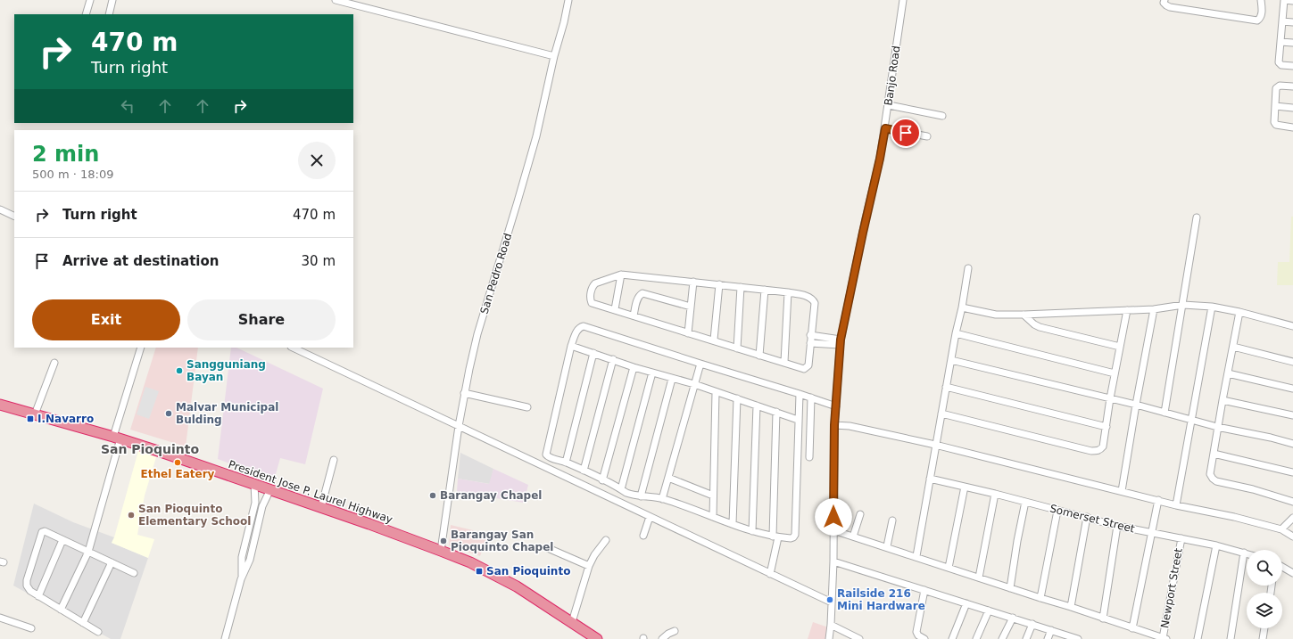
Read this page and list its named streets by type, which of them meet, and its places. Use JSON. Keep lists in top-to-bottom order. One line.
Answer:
{"streets":{"highway":["President Jose P. Laurel Highway"],"street":["Banjo Road","San Pedro Road","Somerset Street","Newport Street"]},"crossings":[["San Pedro Road","President Jose P. Laurel Highway"],["Somerset Street","Newport Street"]],"districts":["San Pioquinto"],"places":{"other":["Sangguniang Bayan","Malvar Municipal Bulding","Ethel Eatery","Barangay Chapel","San Pioquinto Elementary School","Barangay San Pioquinto Chapel","Railside 216 Mini Hardware"],"transit":["I.Navarro","San Pioquinto"]},"page":{"turn":["470 m","Turn right"],"heading":["2 min","500 m · 18:09"],"list":[{"name":"Turn right","value":"470 m"},{"name":"Arrive at destination","value":"30 m"}],"buttons":["Exit","Share"]}}
